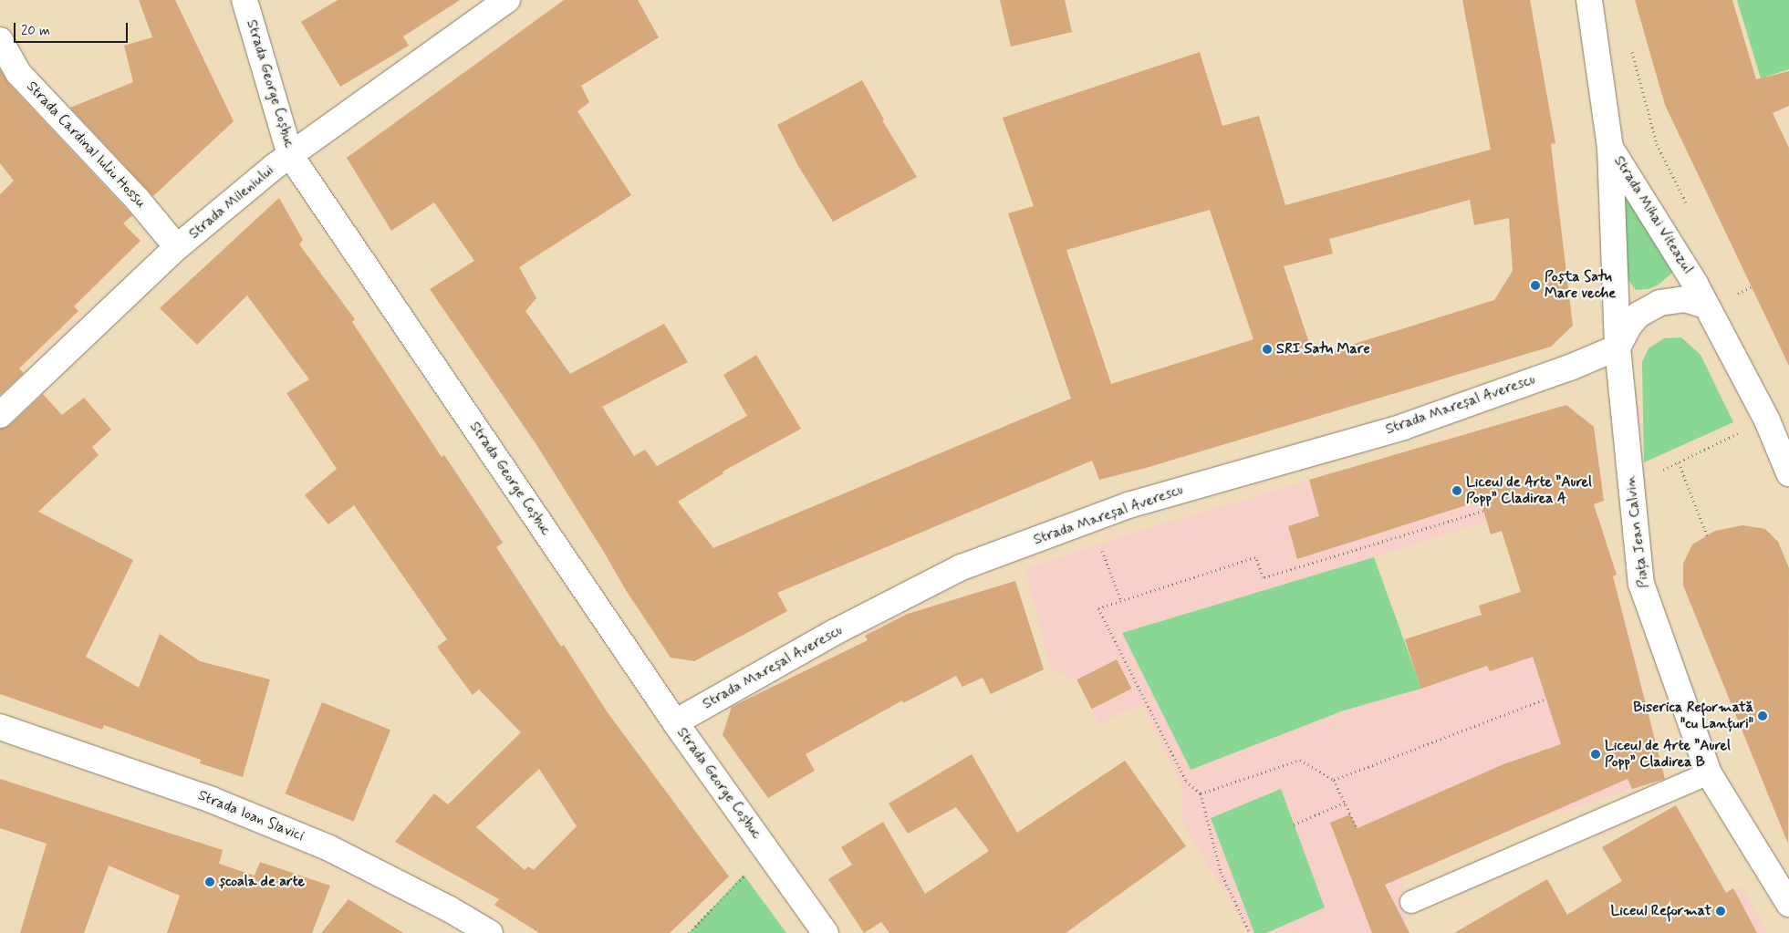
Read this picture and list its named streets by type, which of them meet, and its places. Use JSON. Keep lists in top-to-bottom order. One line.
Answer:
{"streets":{"street":["Strada George Coșbuc","Strada Cardinal Iuliu Hossu","Strada Mileniului","Strada Mihai Viteazul","Strada Mareșal Averescu","Piața Jean Calvin","Strada Ioan Slavici"]},"crossings":[["Strada George Coșbuc","Strada Mileniului"],["Strada George Coșbuc","Strada Mareșal Averescu"],["Strada Cardinal Iuliu Hossu","Strada Mileniului"],["Strada Mihai Viteazul","Strada Mareșal Averescu"],["Strada Mihai Viteazul","Piața Jean Calvin"],["Strada Mareșal Averescu","Piața Jean Calvin"]],"places":["Poșta Satu Mare veche","SRI Satu Mare","Liceul de Arte ”Aurel Popp” Cladirea A","Biserica Reformată \"cu Lanțuri\"","Liceul de Arte ”Aurel Popp” Cladirea B","școala de arte","Liceul Reformat"],"scale_bar":"20 m"}
